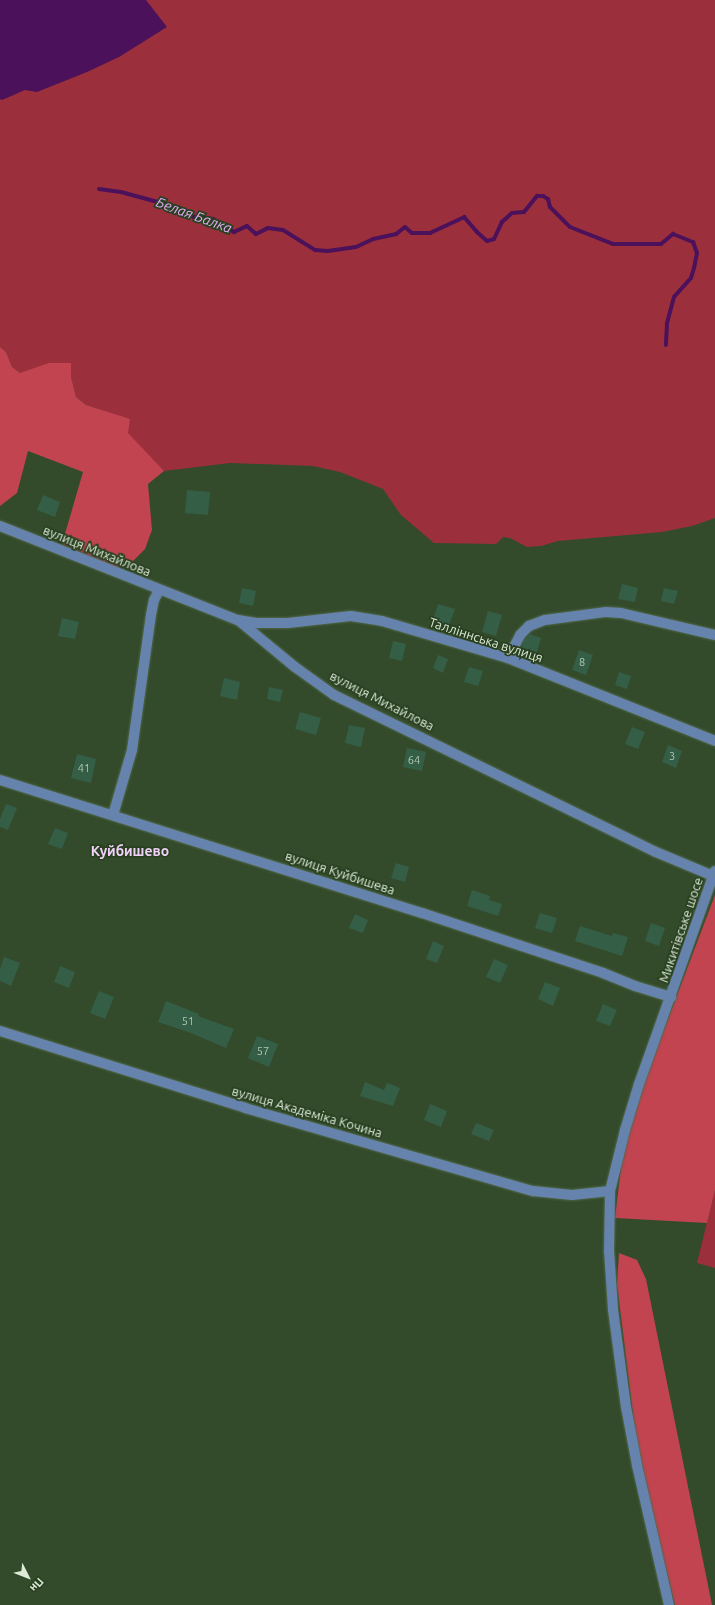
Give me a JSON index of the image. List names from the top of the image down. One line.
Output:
{"streets":{"street":["вулиця Михайлова","Талліннська вулиця","вулиця Куйбишева","Микитівське шосе","вулиця Академіка Кочина"]},"crossings":[["вулиця Михайлова","Талліннська вулиця"],["вулиця Михайлова","Микитівське шосе"],["вулиця Куйбишева","Микитівське шосе"],["Микитівське шосе","вулиця Академіка Кочина"]],"districts":["Куйбишево"],"water":["Белая Балка"],"house_numbers":["8","3","64","41","51","57"],"north":"bottom right"}
